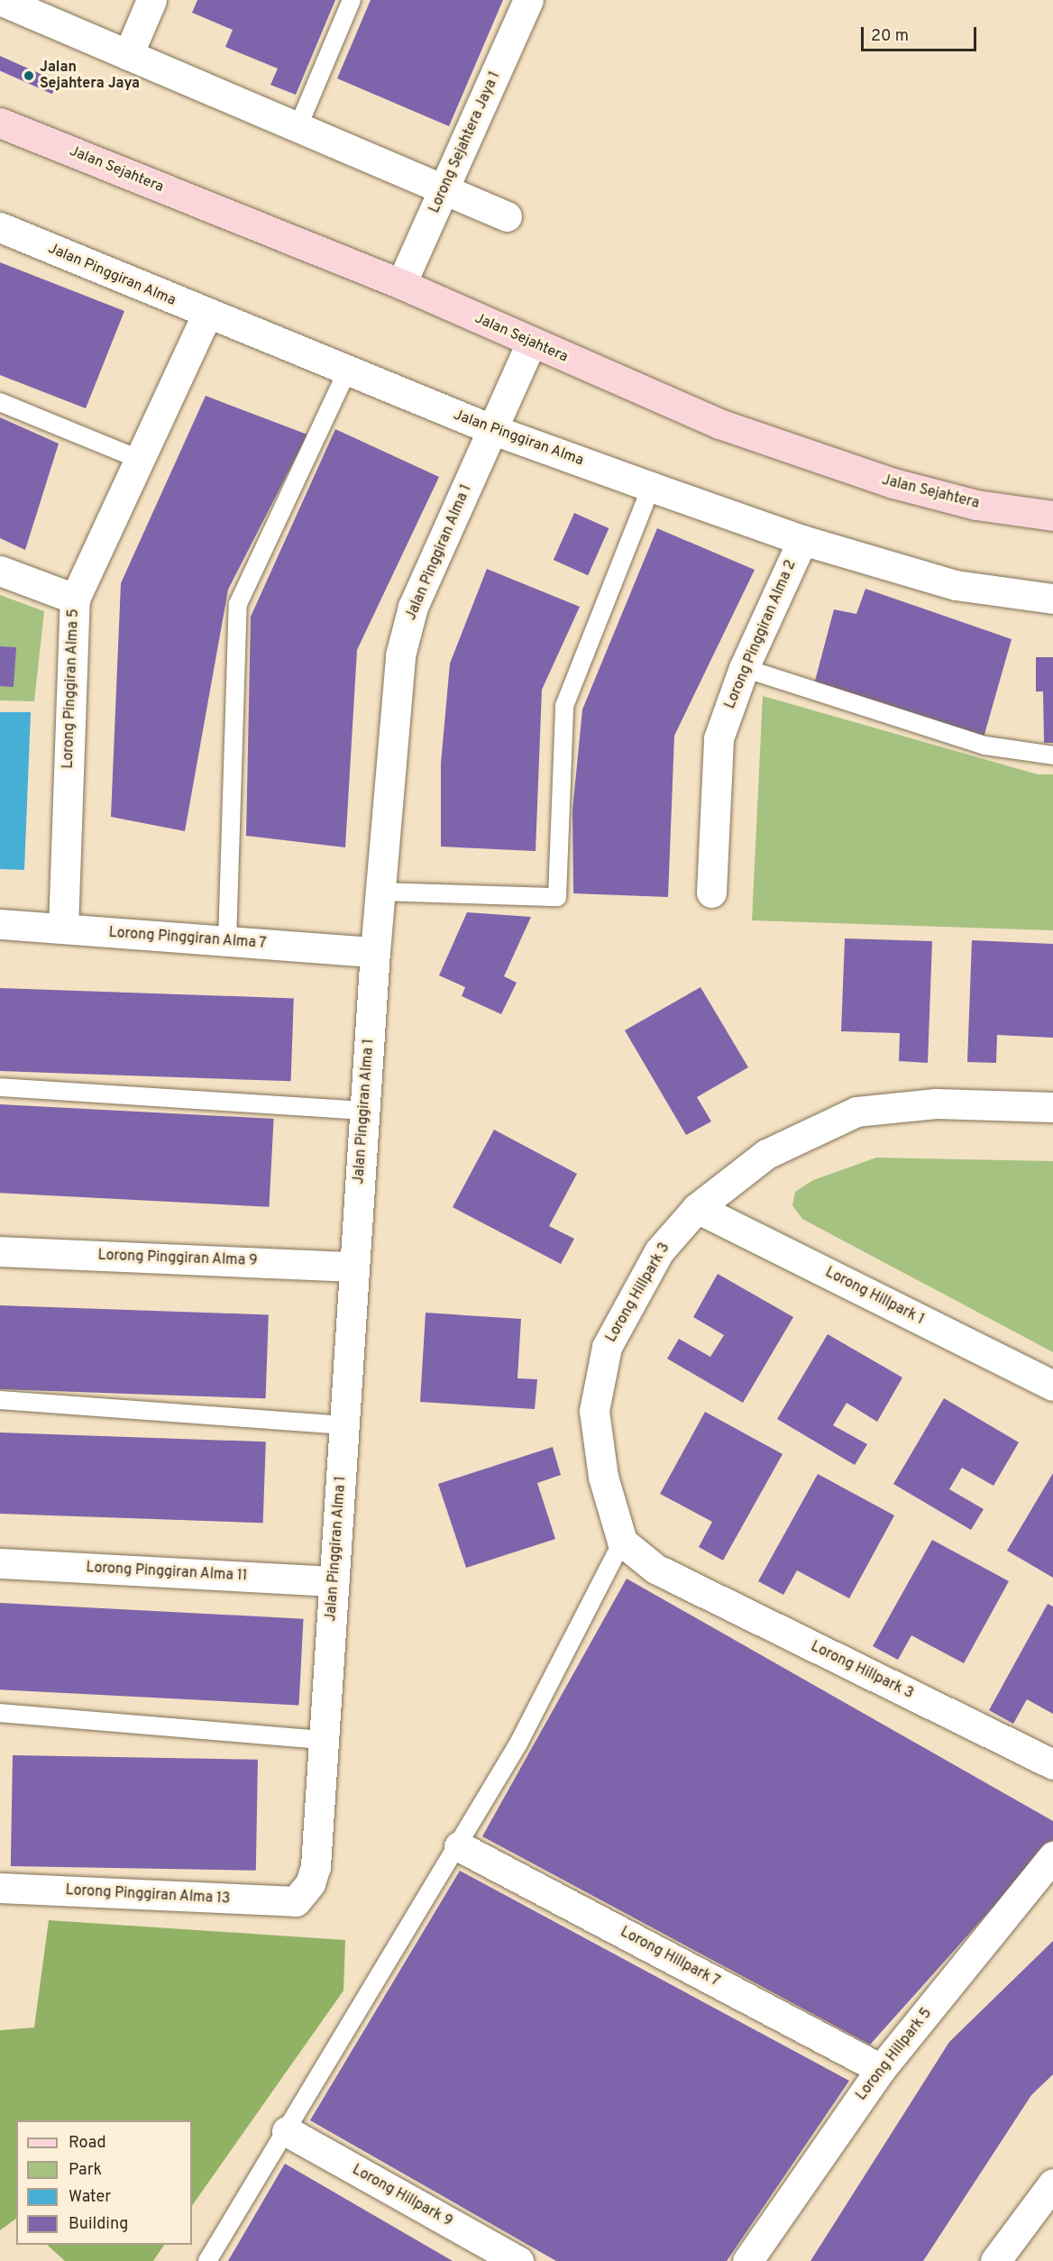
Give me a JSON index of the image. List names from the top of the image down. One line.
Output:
{"streets":{"main road":["Jalan Sejahtera"],"street":["Lorong Sejahtera Jaya 1","Jalan Pinggiran Alma","Jalan Pinggiran Alma 1","Lorong Pinggiran Alma 2","Lorong Pinggiran Alma 5","Lorong Pinggiran Alma 7","Lorong Pinggiran Alma 9","Lorong Hillpark 3","Lorong Hillpark 1","Lorong Pinggiran Alma 11","Lorong Pinggiran Alma 13","Lorong Hillpark 7","Lorong Hillpark 5","Lorong Hillpark 9"]},"crossings":[["Lorong Sejahtera Jaya 1","Jalan Sejahtera"],["Jalan Sejahtera","Jalan Pinggiran Alma 1"],["Jalan Pinggiran Alma","Jalan Pinggiran Alma 1"],["Jalan Pinggiran Alma","Lorong Pinggiran Alma 2"],["Jalan Pinggiran Alma","Lorong Pinggiran Alma 5"],["Jalan Pinggiran Alma 1","Lorong Pinggiran Alma 7"],["Jalan Pinggiran Alma 1","Lorong Pinggiran Alma 9"],["Jalan Pinggiran Alma 1","Lorong Pinggiran Alma 11"],["Jalan Pinggiran Alma 1","Lorong Pinggiran Alma 13"],["Lorong Pinggiran Alma 5","Lorong Pinggiran Alma 7"],["Lorong Hillpark 3","Lorong Hillpark 1"],["Lorong Hillpark 7","Lorong Hillpark 5"]],"places":["Jalan Sejahtera Jaya"],"legend":["Road","Park","Water","Building"],"scale_bar":"20 m"}
